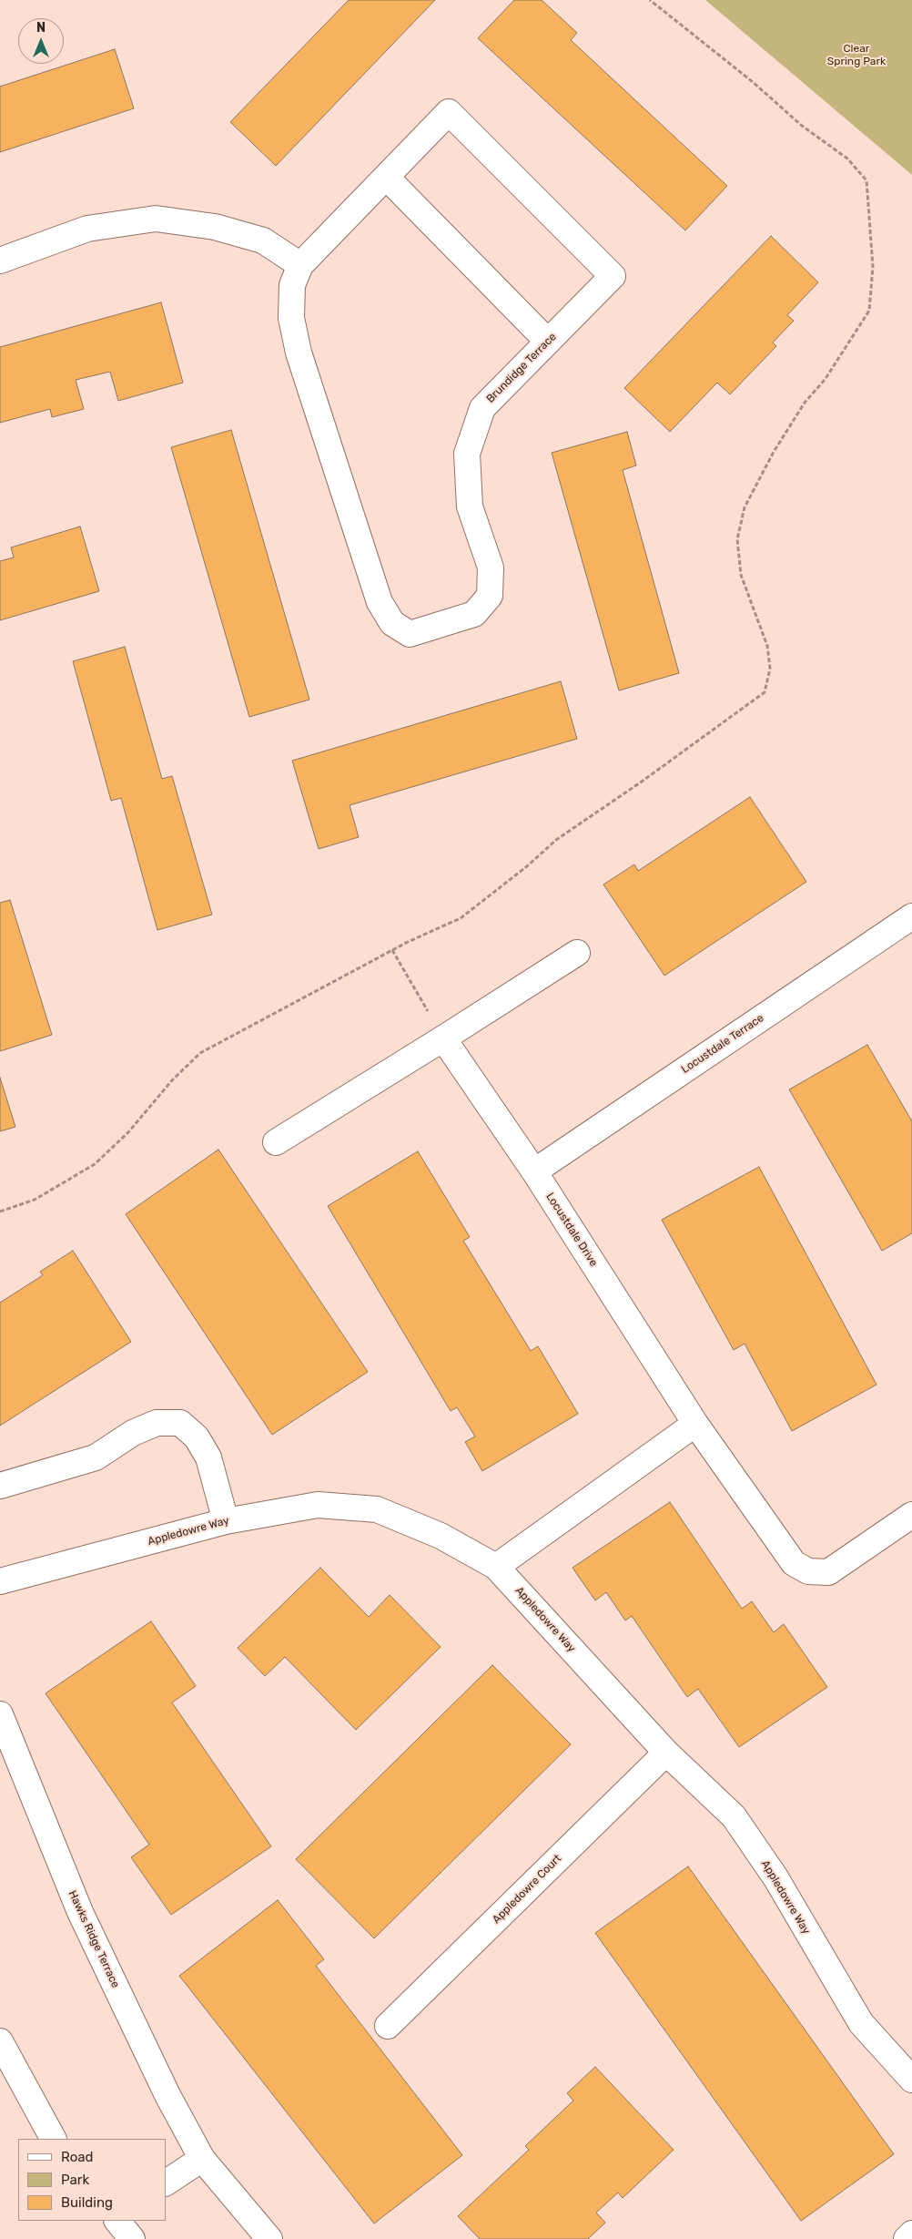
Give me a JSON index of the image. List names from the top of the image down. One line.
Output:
{"streets":{"street":["Brundidge Terrace","Locustdale Terrace","Locustdale Drive","Appledowre Way","Appledowre Court","Hawks Ridge Terrace"]},"crossings":[["Locustdale Terrace","Locustdale Drive"],["Appledowre Way","Appledowre Court"]],"parks":["Clear Spring Park"],"legend":["Road","Park","Building"],"north":"top"}
